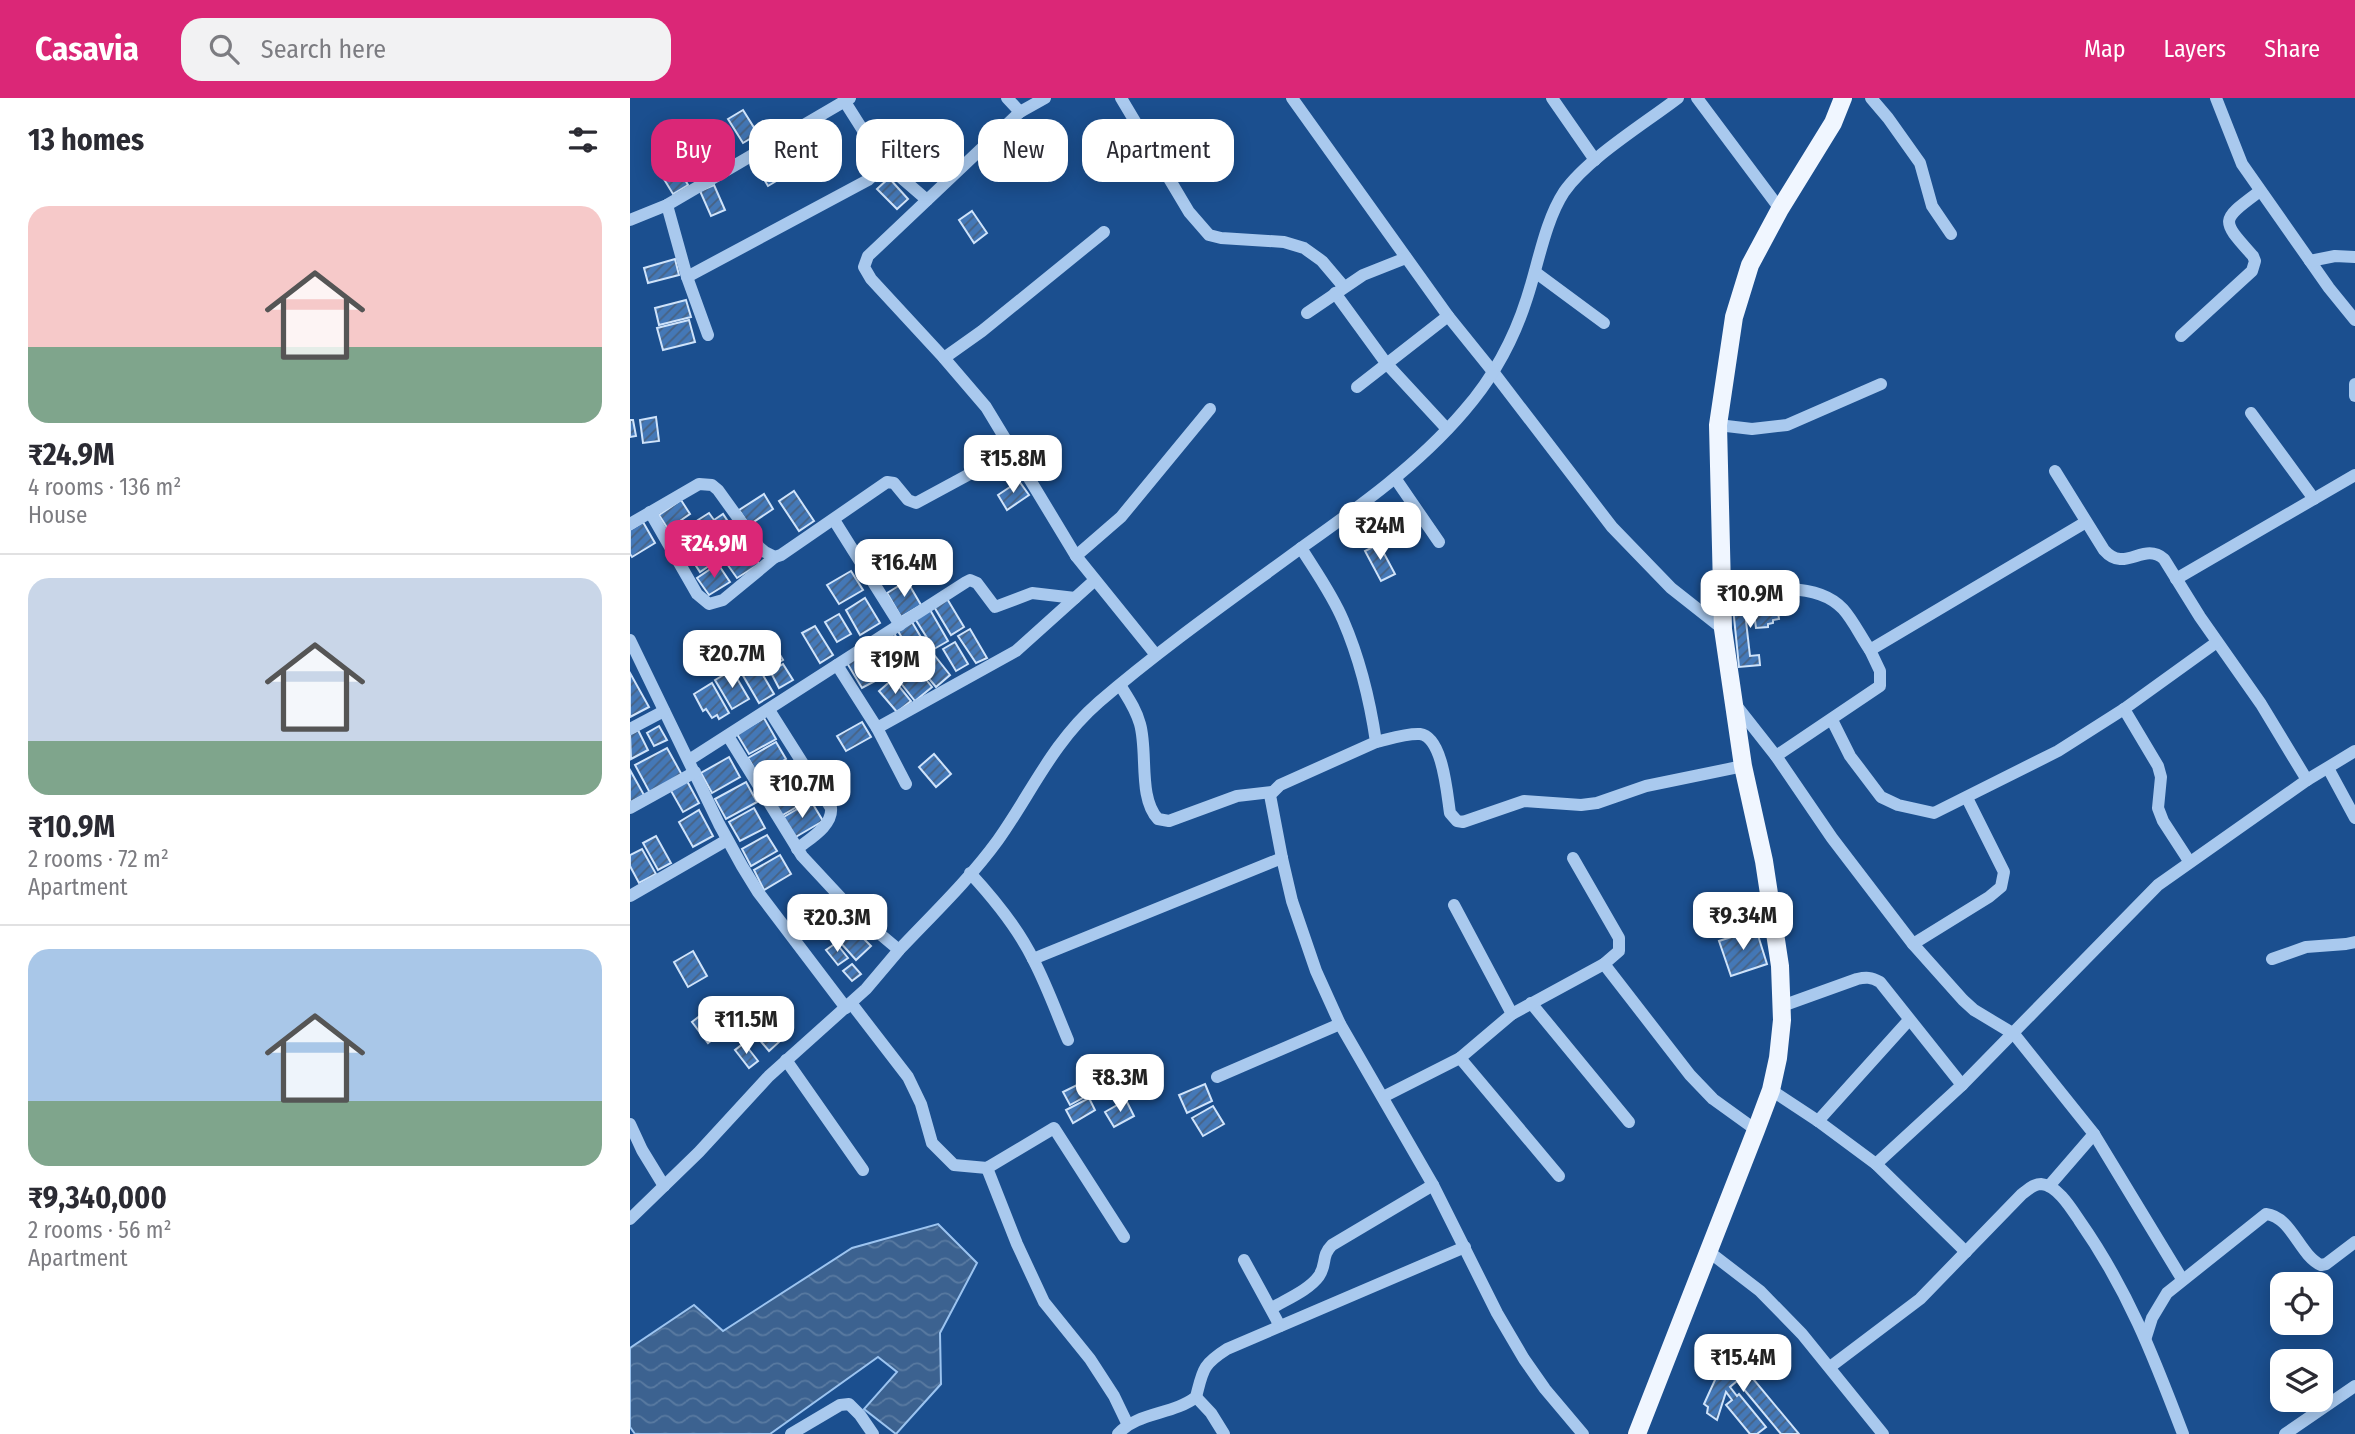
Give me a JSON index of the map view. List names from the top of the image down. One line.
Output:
{"page":{"header":"Casavia","search":"Search here","nav":["Map","Layers","Share"],"heading":"13 homes","chip":["Buy","Rent","Filters","New","Apartment"],"list":[{"name":"₹24.9M","note":"4 rooms · 136 m² · House"},{"name":"₹10.9M","note":"2 rooms · 72 m² · Apartment"},{"name":"₹9,340,000","note":"2 rooms · 56 m² · Apartment"}],"price":["₹15.8M","₹24M","₹24.9M","₹16.4M","₹10.9M","₹20.7M","₹19M","₹10.7M","₹9.34M","₹20.3M","₹11.5M","₹8.3M","₹15.4M"]}}
